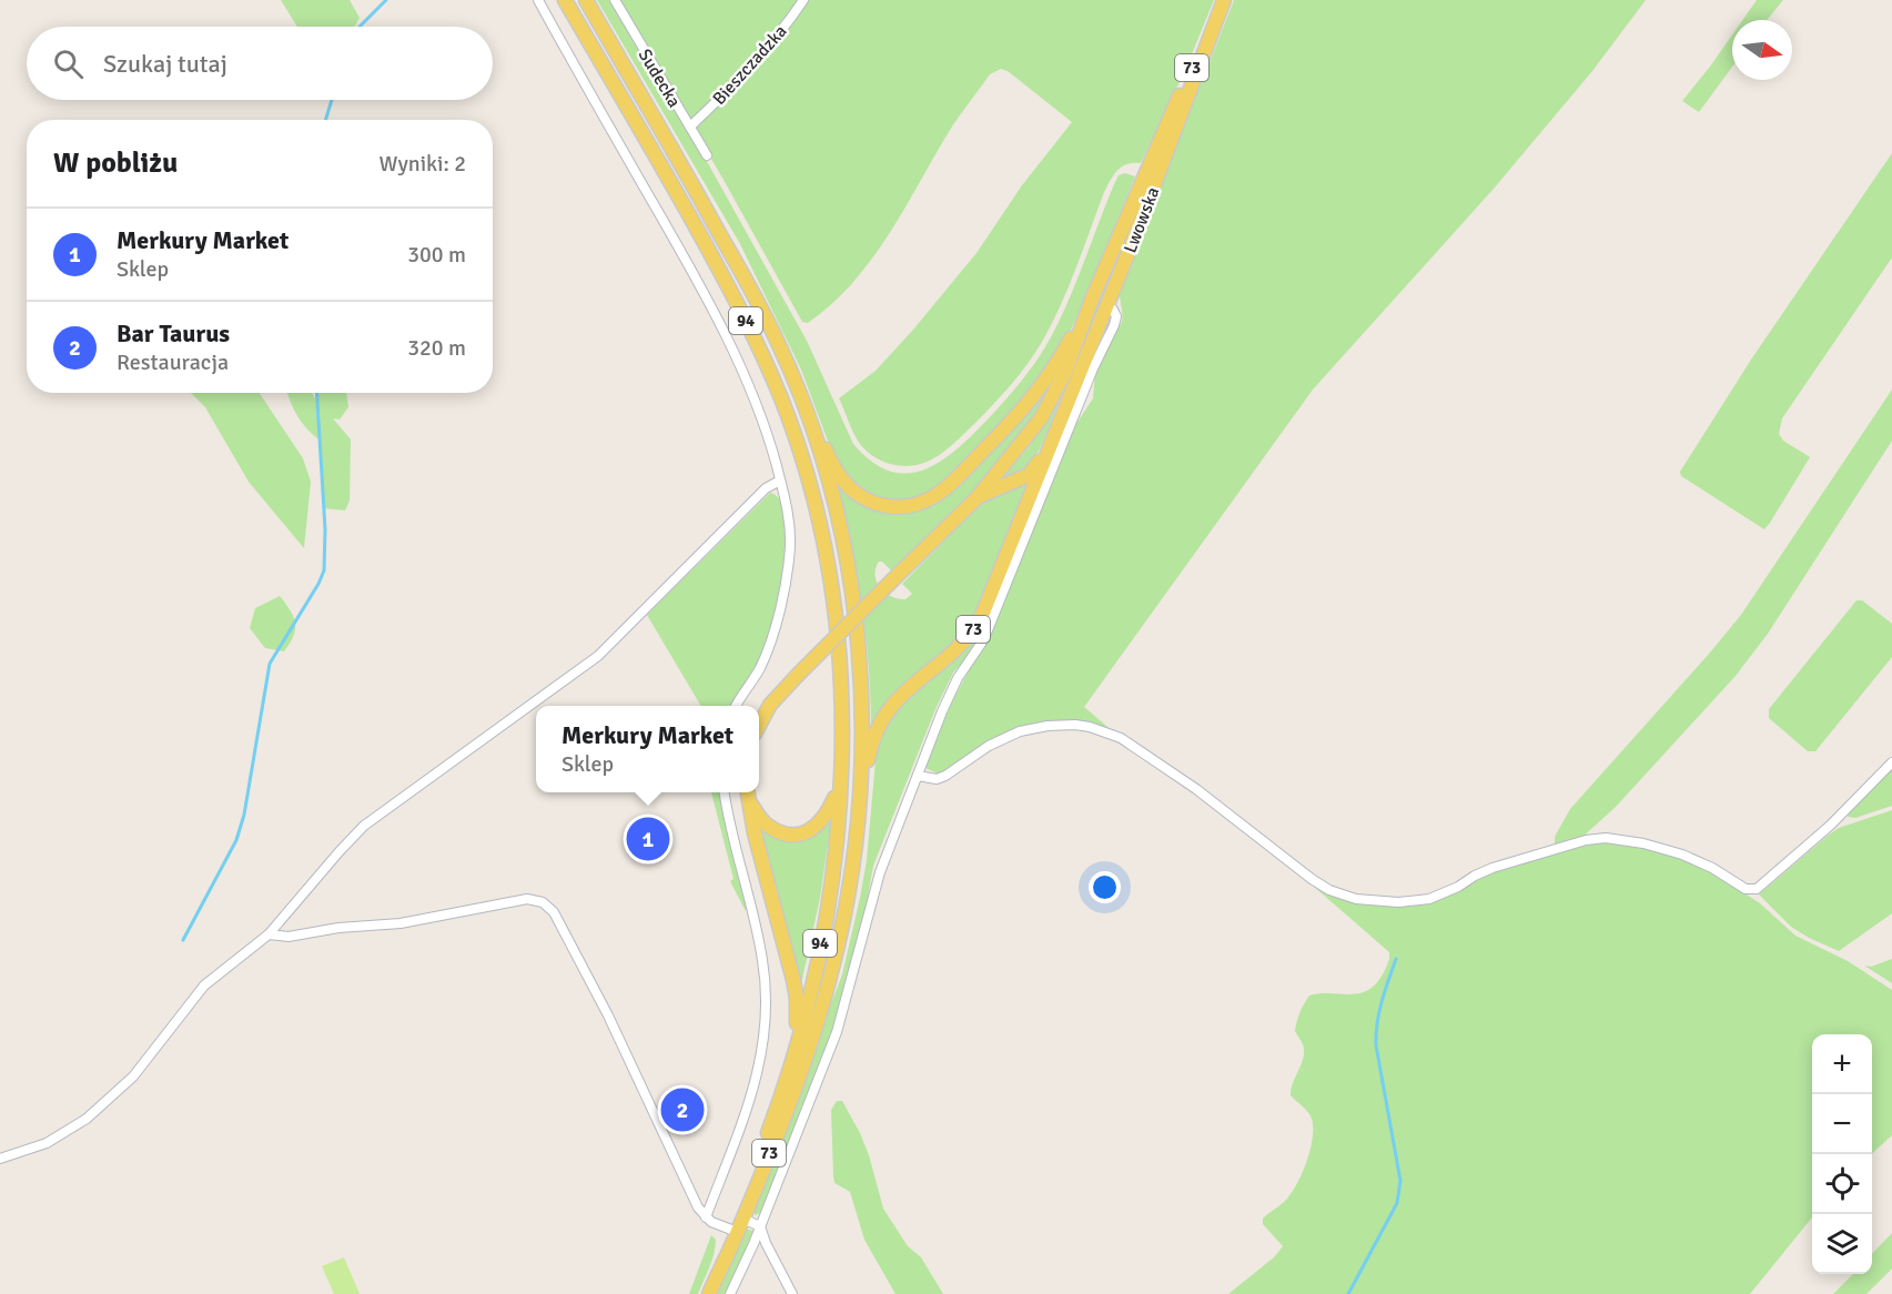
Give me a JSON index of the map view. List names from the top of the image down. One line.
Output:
{"streets":{"main road":["73","Lwowska","94"],"street":["Bieszczadzka","Sudecka"]},"crossings":[["Bieszczadzka","Sudecka"],["73","Lwowska"],["73","94"]],"north":"right","page":{"search":"Szukaj tutaj","heading":["W pobliżu","Wyniki: 2"],"list":[{"mark":"1","name":"Merkury Market","note":"Sklep","value":"300 m"},{"mark":"2","name":"Bar Taurus","note":"Restauracja","value":"320 m"}],"popup":["Merkury Market","Sklep"],"pins":["1","2"],"map_buttons":["+","−"]}}
